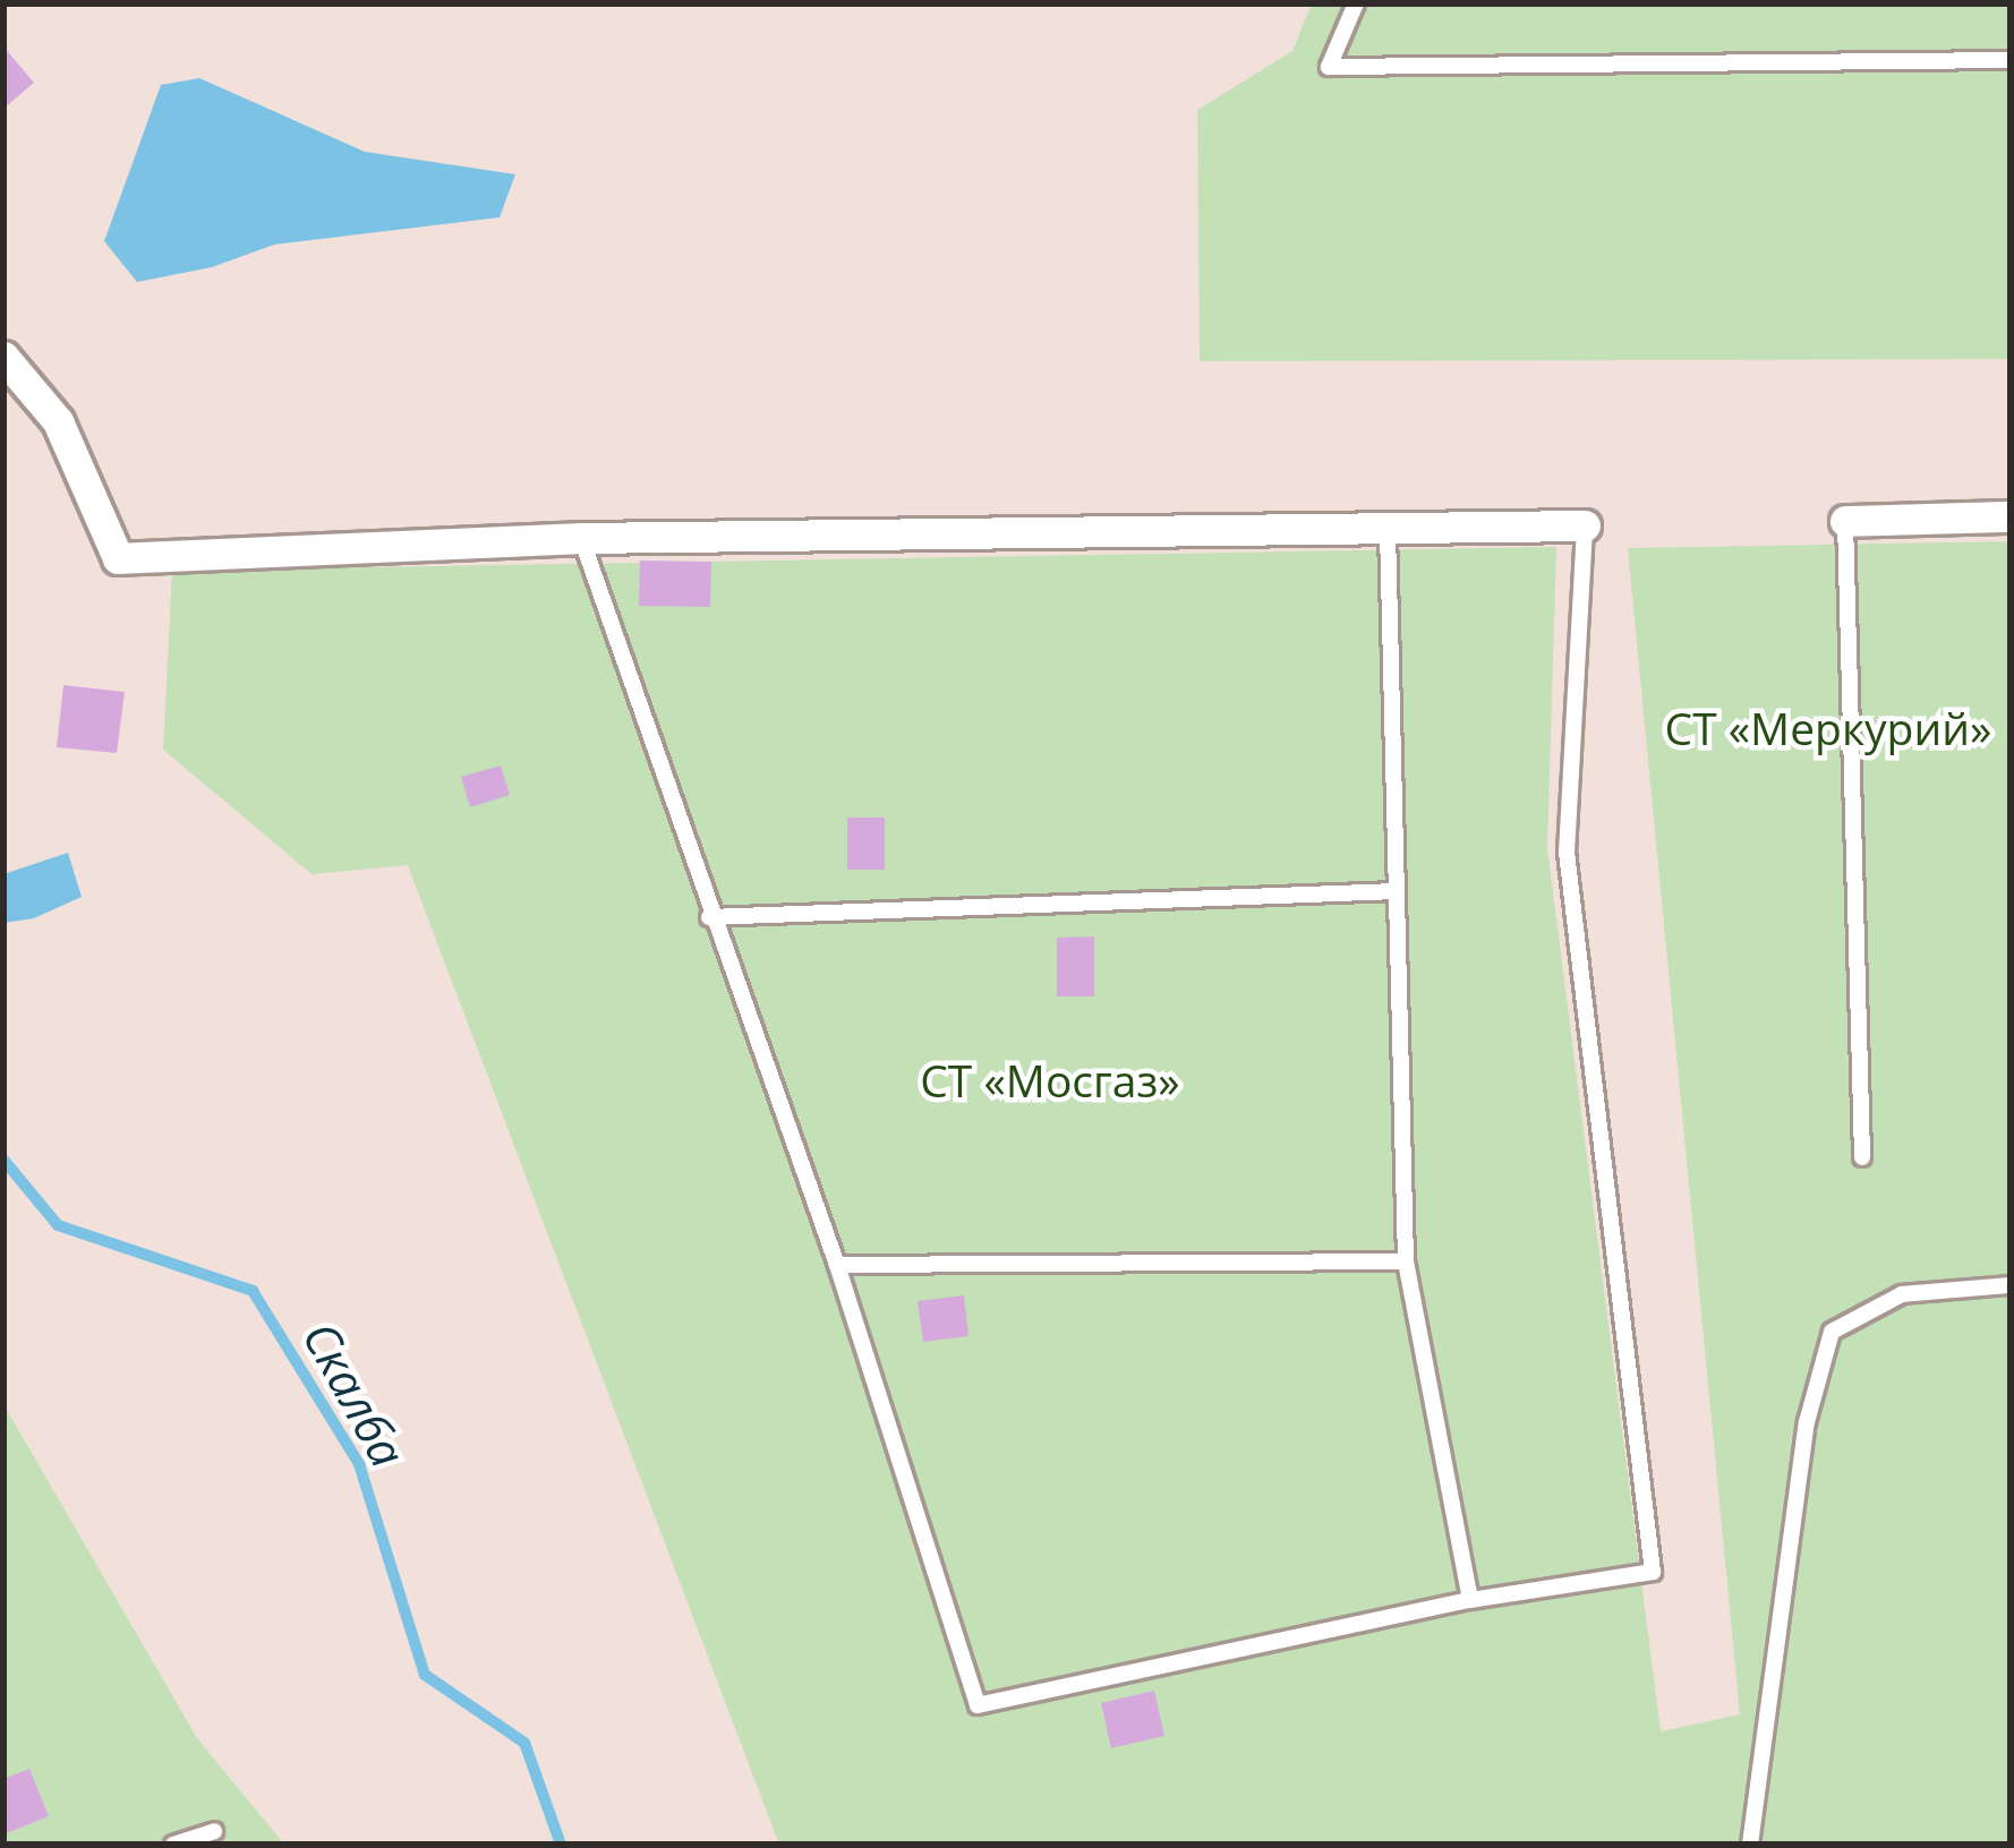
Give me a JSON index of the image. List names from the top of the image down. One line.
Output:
{"water":["Скалба"],"parks":["СТ «Меркурий»","СТ «Мосгаз»"]}
